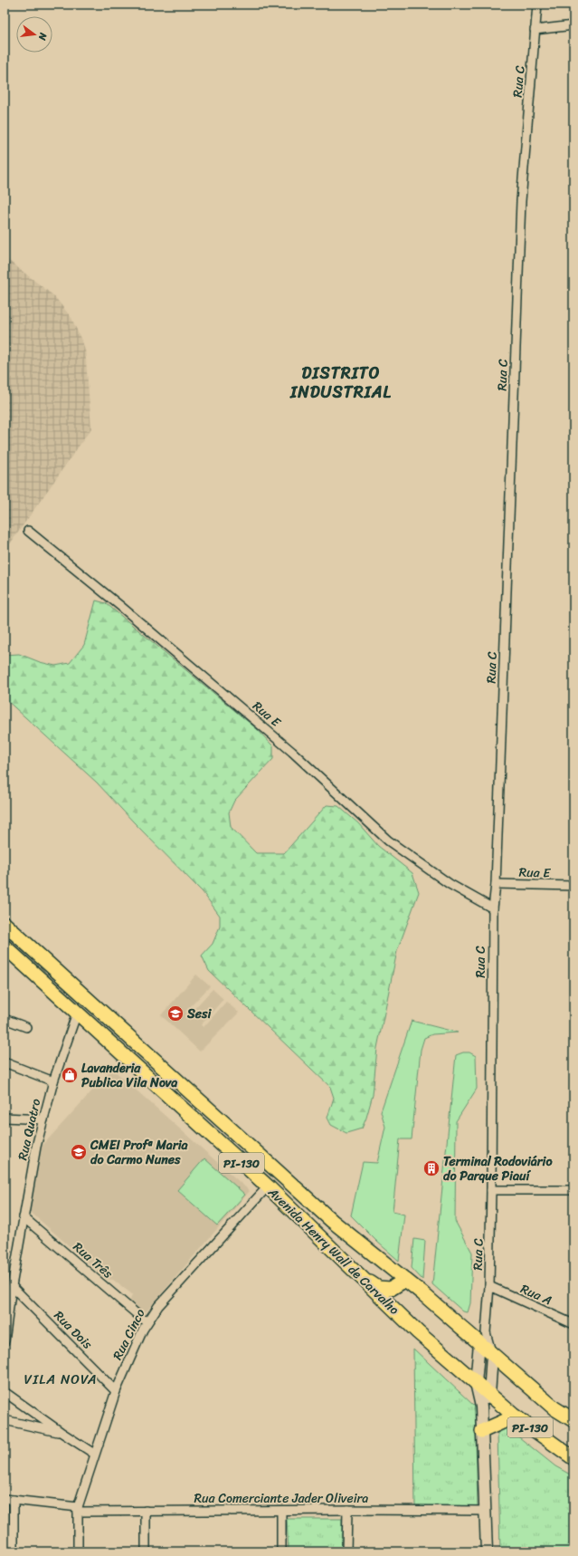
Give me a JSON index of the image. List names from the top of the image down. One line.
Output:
{"streets":{"main road":["PI-130","Avenida Henry Wall de Carvalho"],"street":["Rua C","Rua E","Rua Quatro","Rua Três","Rua A","Rua Dois","Rua Cinco","Rua Comerciante Jader Oliveira"]},"crossings":[["Rua C","Rua E"],["Rua C","Avenida Henry Wall de Carvalho"],["Rua C","Rua A"],["Rua Quatro","Avenida Henry Wall de Carvalho"],["Rua Quatro","Rua Três"],["Rua Quatro","Rua Dois"],["Avenida Henry Wall de Carvalho","Rua Cinco"],["Rua Três","Rua Cinco"],["Rua Dois","Rua Cinco"],["Rua Cinco","Rua Comerciante Jader Oliveira"]],"districts":["DISTRITO INDUSTRIAL","VILA NOVA"],"places":{"school or university":["Sesi","CMEI Profª Maria do Carmo Nunes"],"shop":["Lavanderia Publica Vila Nova"],"building":["Terminal Rodoviário do Parque Piauí"]},"north":"right"}
